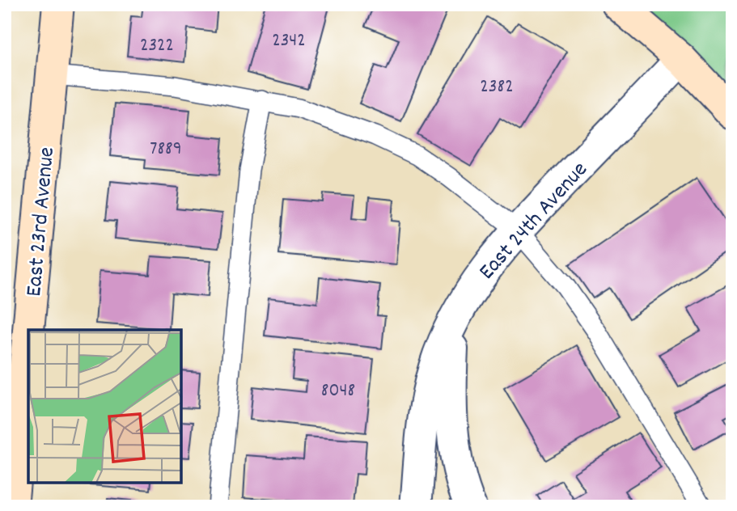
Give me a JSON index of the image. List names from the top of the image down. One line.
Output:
{"streets":{"street":["East 24th Avenue","East 23rd Avenue"]},"house_numbers":["2342","2322","2382","7889","8048"]}
